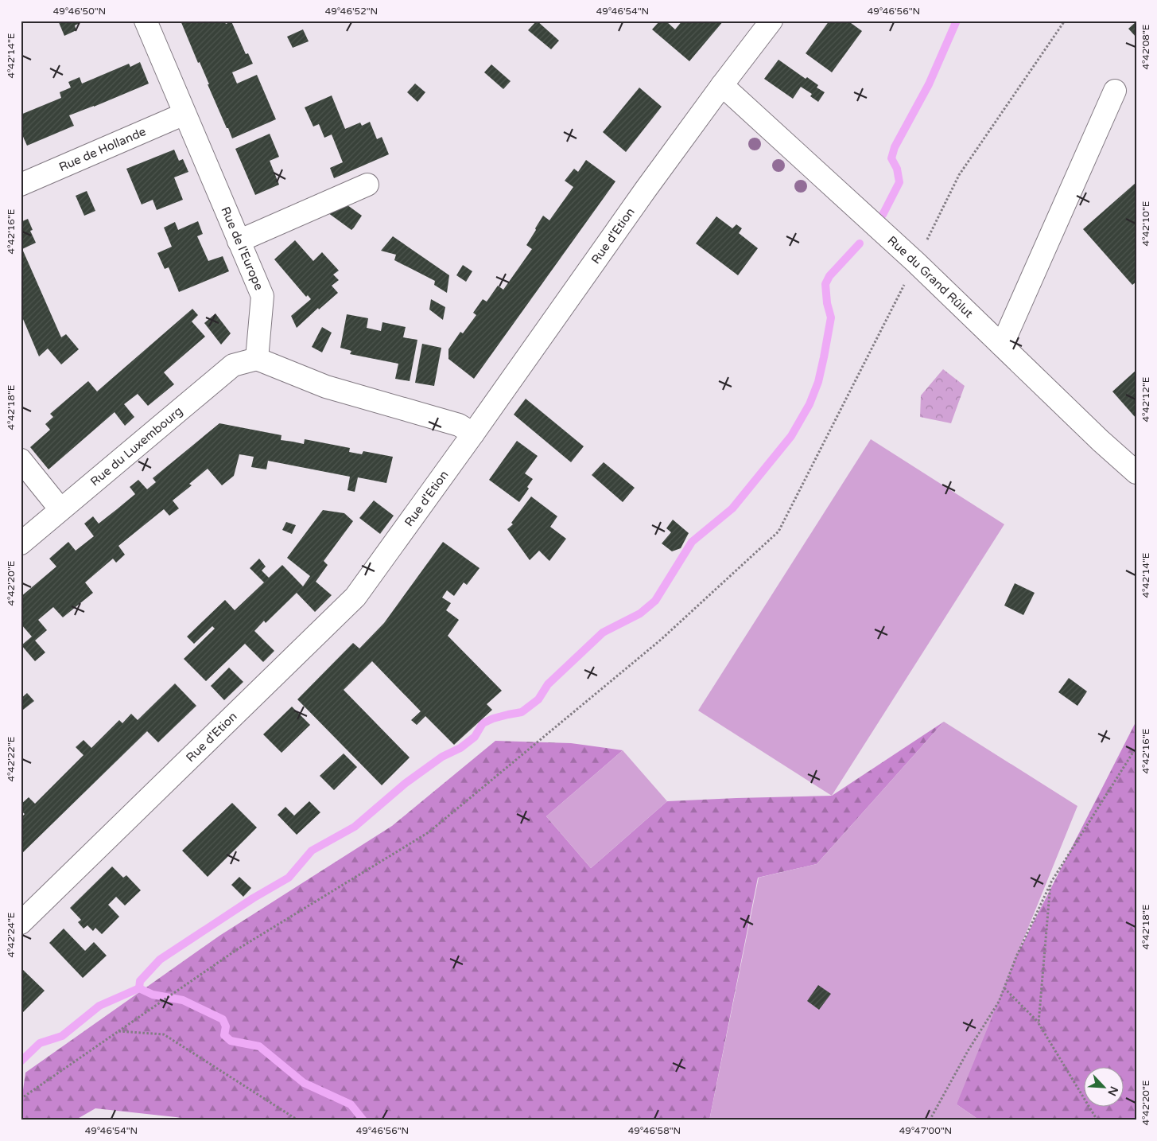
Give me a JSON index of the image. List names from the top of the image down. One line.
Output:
{"streets":{"street":["Rue de Hollande","Rue d'Etion","Rue de l'Europe","Rue du Grand Rûlut","Rue du Luxembourg"]},"crossings":[["Rue de Hollande","Rue de l'Europe"],["Rue d'Etion","Rue du Grand Rûlut"],["Rue de l'Europe","Rue du Luxembourg"]],"north":"bottom right","coordinates":["49°46'50\"N","49°46'52\"N","49°46'54\"N","49°46'56\"N","4°42'08\"E","4°42'14\"E","4°42'10\"E","4°42'16\"E","4°42'12\"E","4°42'18\"E","4°42'20\"E","4°42'22\"E","4°42'24\"E","49°46'58\"N","49°47'00\"N"]}
